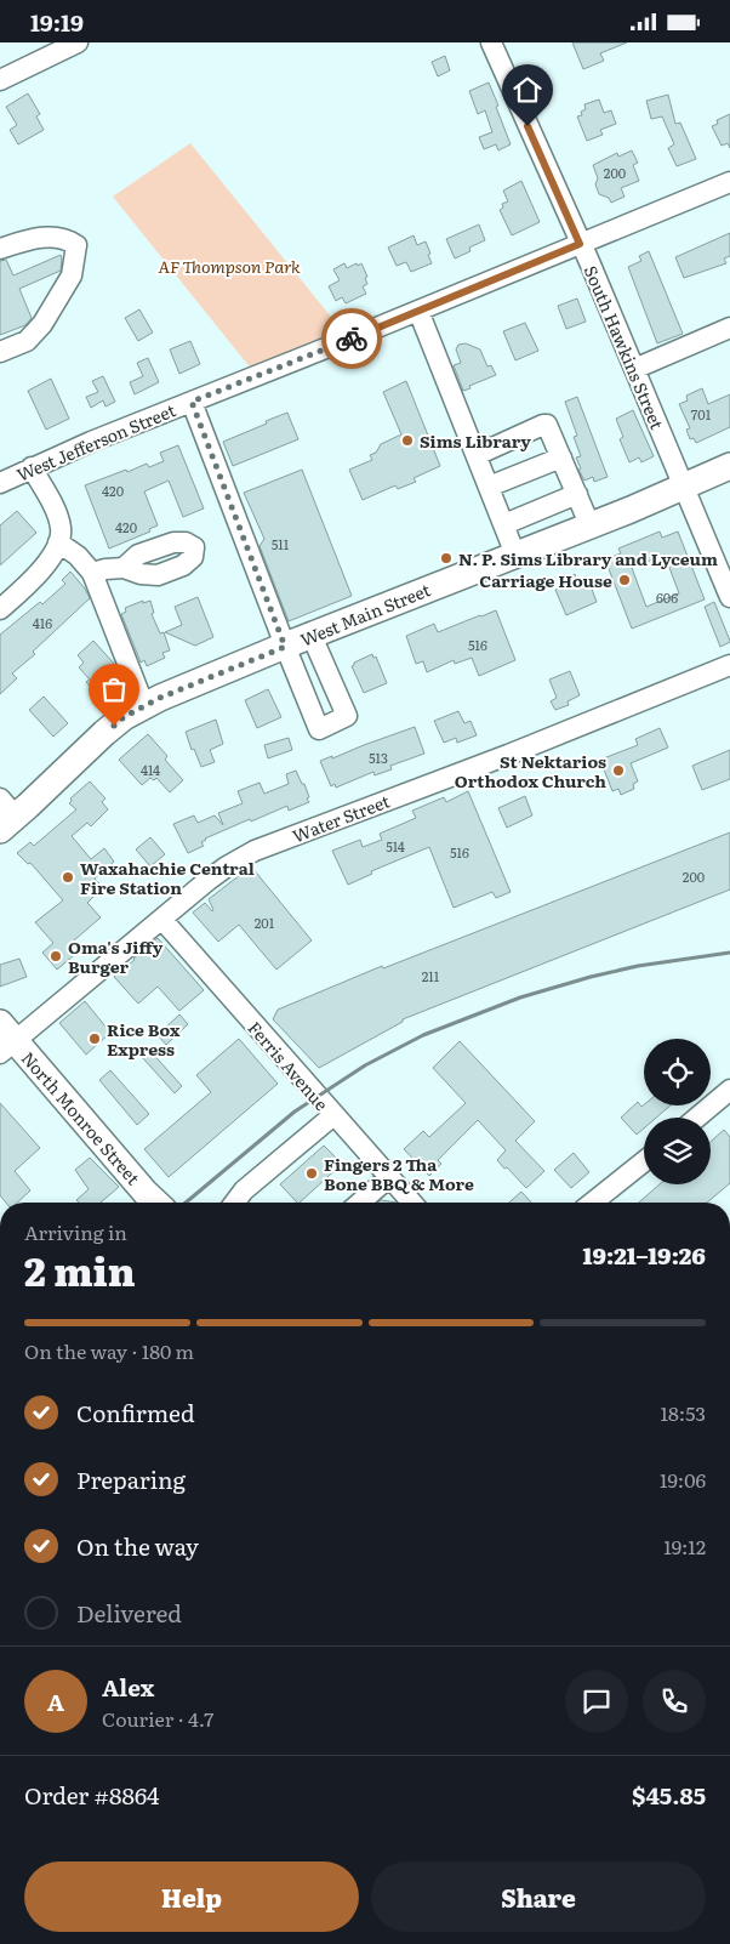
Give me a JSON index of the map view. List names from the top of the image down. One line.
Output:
{"streets":{"main road":["West Main Street","North Monroe Street"],"street":["South Hawkins Street","West Jefferson Street","Water Street","Ferris Avenue"]},"crossings":[["South Hawkins Street","West Jefferson Street"],["South Hawkins Street","West Main Street"],["Water Street","Ferris Avenue"],["Water Street","North Monroe Street"]],"parks":["AF Thompson Park"],"places":["Sims Library","N. P. Sims Library and Lyceum","Carriage House","St Nektarios Orthodox Church","Waxahachie Central Fire Station","Oma's Jiffy Burger","Rice Box Express","Fingers 2 Tha Bone BBQ & More"],"house_numbers":["200","701","420","420","511","606","416","516","513","414","514","516","200","201","211"],"page":{"status":"19:19","heading":["2 min","Arriving in","19:21–19:26"],"panel":["Alex","Courier · 4.7","Order #8864","$45.85"],"bar":"On the way · 180 m","list":[["Confirmed","18:53"],["Preparing","19:06"],["On the way","19:12"],"Delivered"],"round":"A","buttons":["Help","Share"]}}
